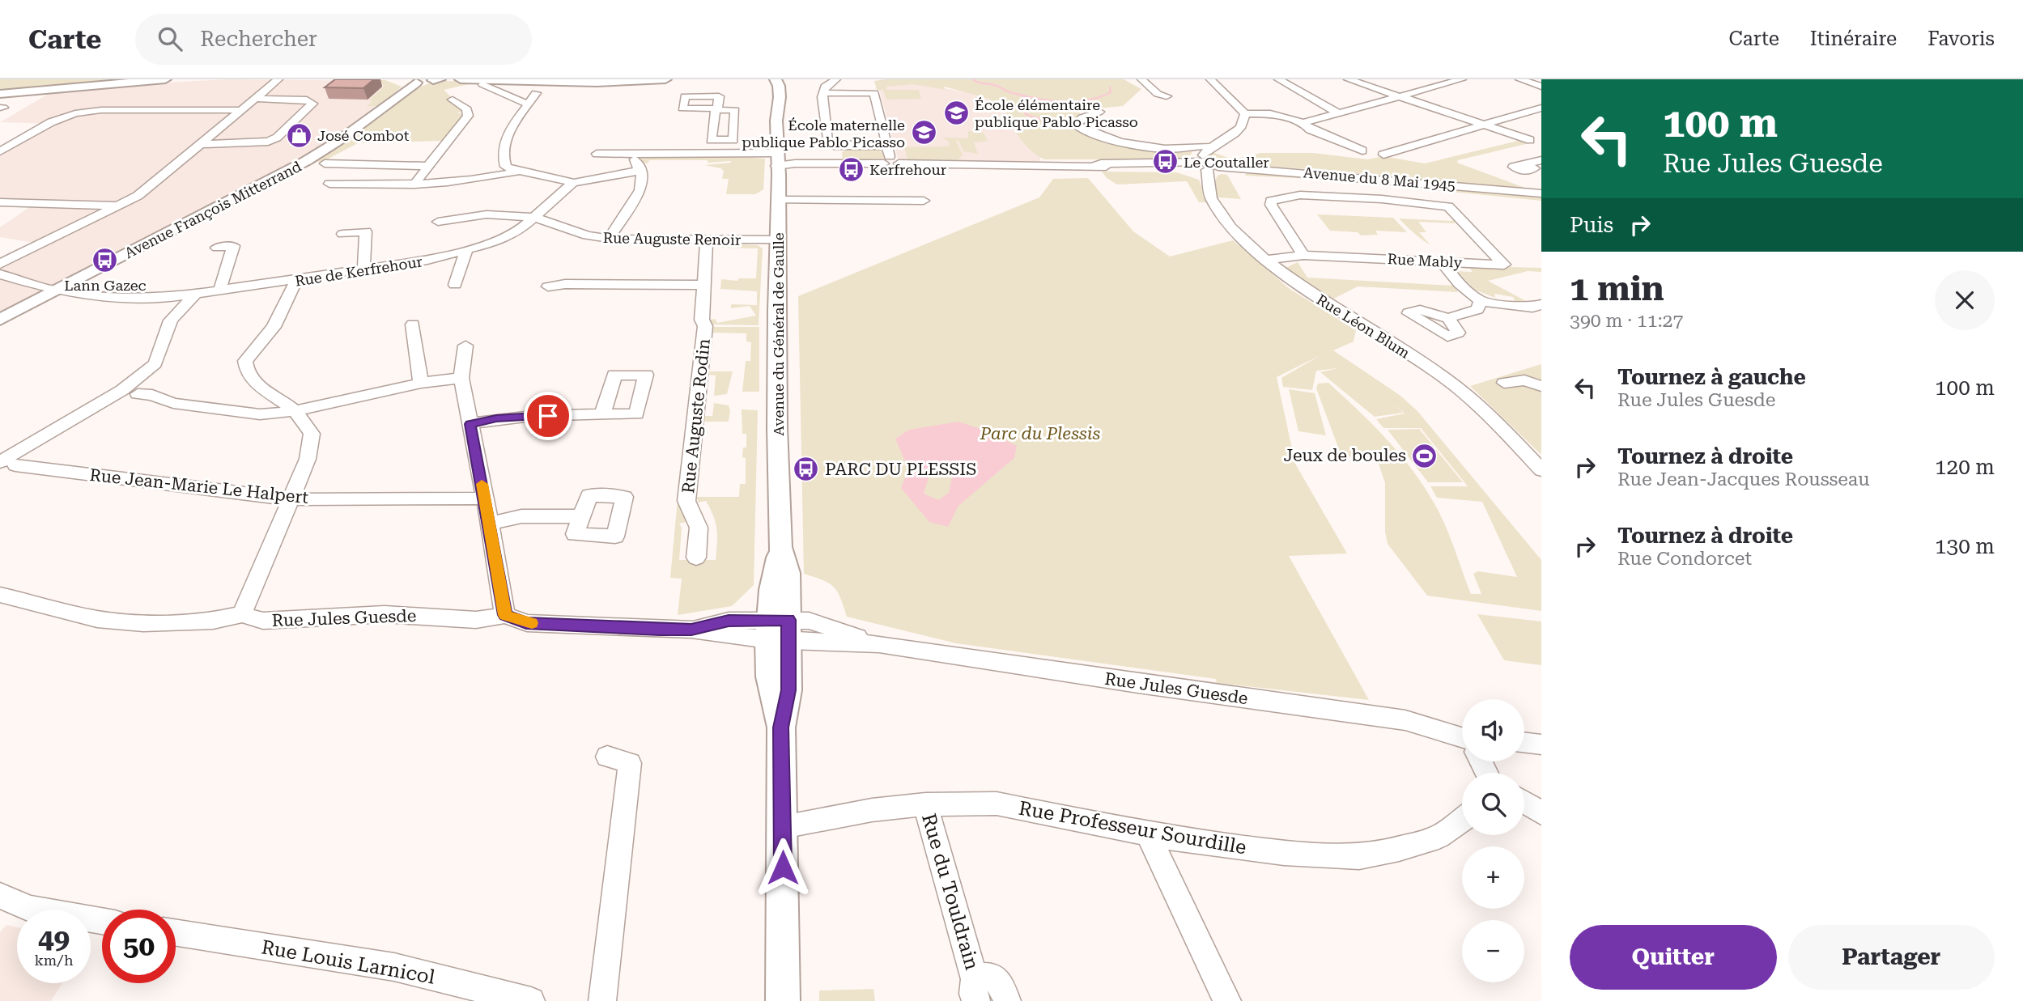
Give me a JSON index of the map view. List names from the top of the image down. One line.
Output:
{"streets":{"main road":["Avenue François Mitterrand","Avenue du Général de Gaulle"],"street":["Avenue du 8 Mai 1945","Rue Auguste Renoir","Rue Mably","Rue de Kerfrehour","Rue Léon Blum","Rue Auguste Rodin","Rue Jean-Marie Le Halpert","Rue Jules Guesde","Rue Professeur Sourdille","Rue du Touldrain","Rue Louis Larnicol"]},"crossings":[["Avenue du 8 Mai 1945","Rue Léon Blum"],["Avenue François Mitterrand","Rue de Kerfrehour"],["Rue Auguste Renoir","Rue de Kerfrehour"],["Rue Auguste Renoir","Avenue du Général de Gaulle"],["Rue Auguste Renoir","Rue Auguste Rodin"],["Rue Mably","Rue Léon Blum"],["Avenue du Général de Gaulle","Rue Jules Guesde"],["Avenue du Général de Gaulle","Rue Professeur Sourdille"],["Rue Professeur Sourdille","Rue du Touldrain"]],"parks":["Parc du Plessis"],"places":{"school or university":["École élémentaire publique Pablo Picasso","École maternelle publique Pablo Picasso"],"shop":["José Combot"],"bus stop":["Le Coutaller","Kerfrehour","Lann Gazec","PARC DU PLESSIS"],"sports":["Jeux de boules"]},"page":{"header":"Carte","search":"Rechercher","nav":["Carte","Itinéraire","Favoris"],"turn":["100 m","Rue Jules Guesde"],"then":"Puis","heading":["1 min","390 m · 11:27"],"list":[{"name":"Tournez à gauche","note":"Rue Jules Guesde","value":"100 m"},{"name":"Tournez à droite","note":"Rue Jean-Jacques Rousseau","value":"120 m"},{"name":"Tournez à droite","note":"Rue Condorcet","value":"130 m"}],"map_buttons":["+","−"],"speed":"49 km/h","limit":"50","buttons":["Quitter","Partager"]}}
